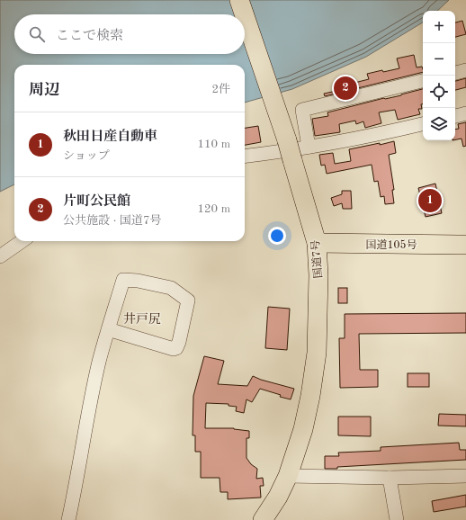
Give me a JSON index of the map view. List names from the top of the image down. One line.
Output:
{"streets":{"highway":["国道105号","国道7号"]},"crossings":[["国道105号","国道7号"]],"districts":["井戸尻"],"page":{"map_buttons":["+","−"],"search":"ここで検索","heading":["周辺","2件"],"pins":["2","1"],"list":[{"mark":"1","name":"秋田日産自動車","note":"ショップ","value":"110 m"},{"mark":"2","name":"片町公民館","note":"公共施設 · 国道7号","value":"120 m"}]}}
